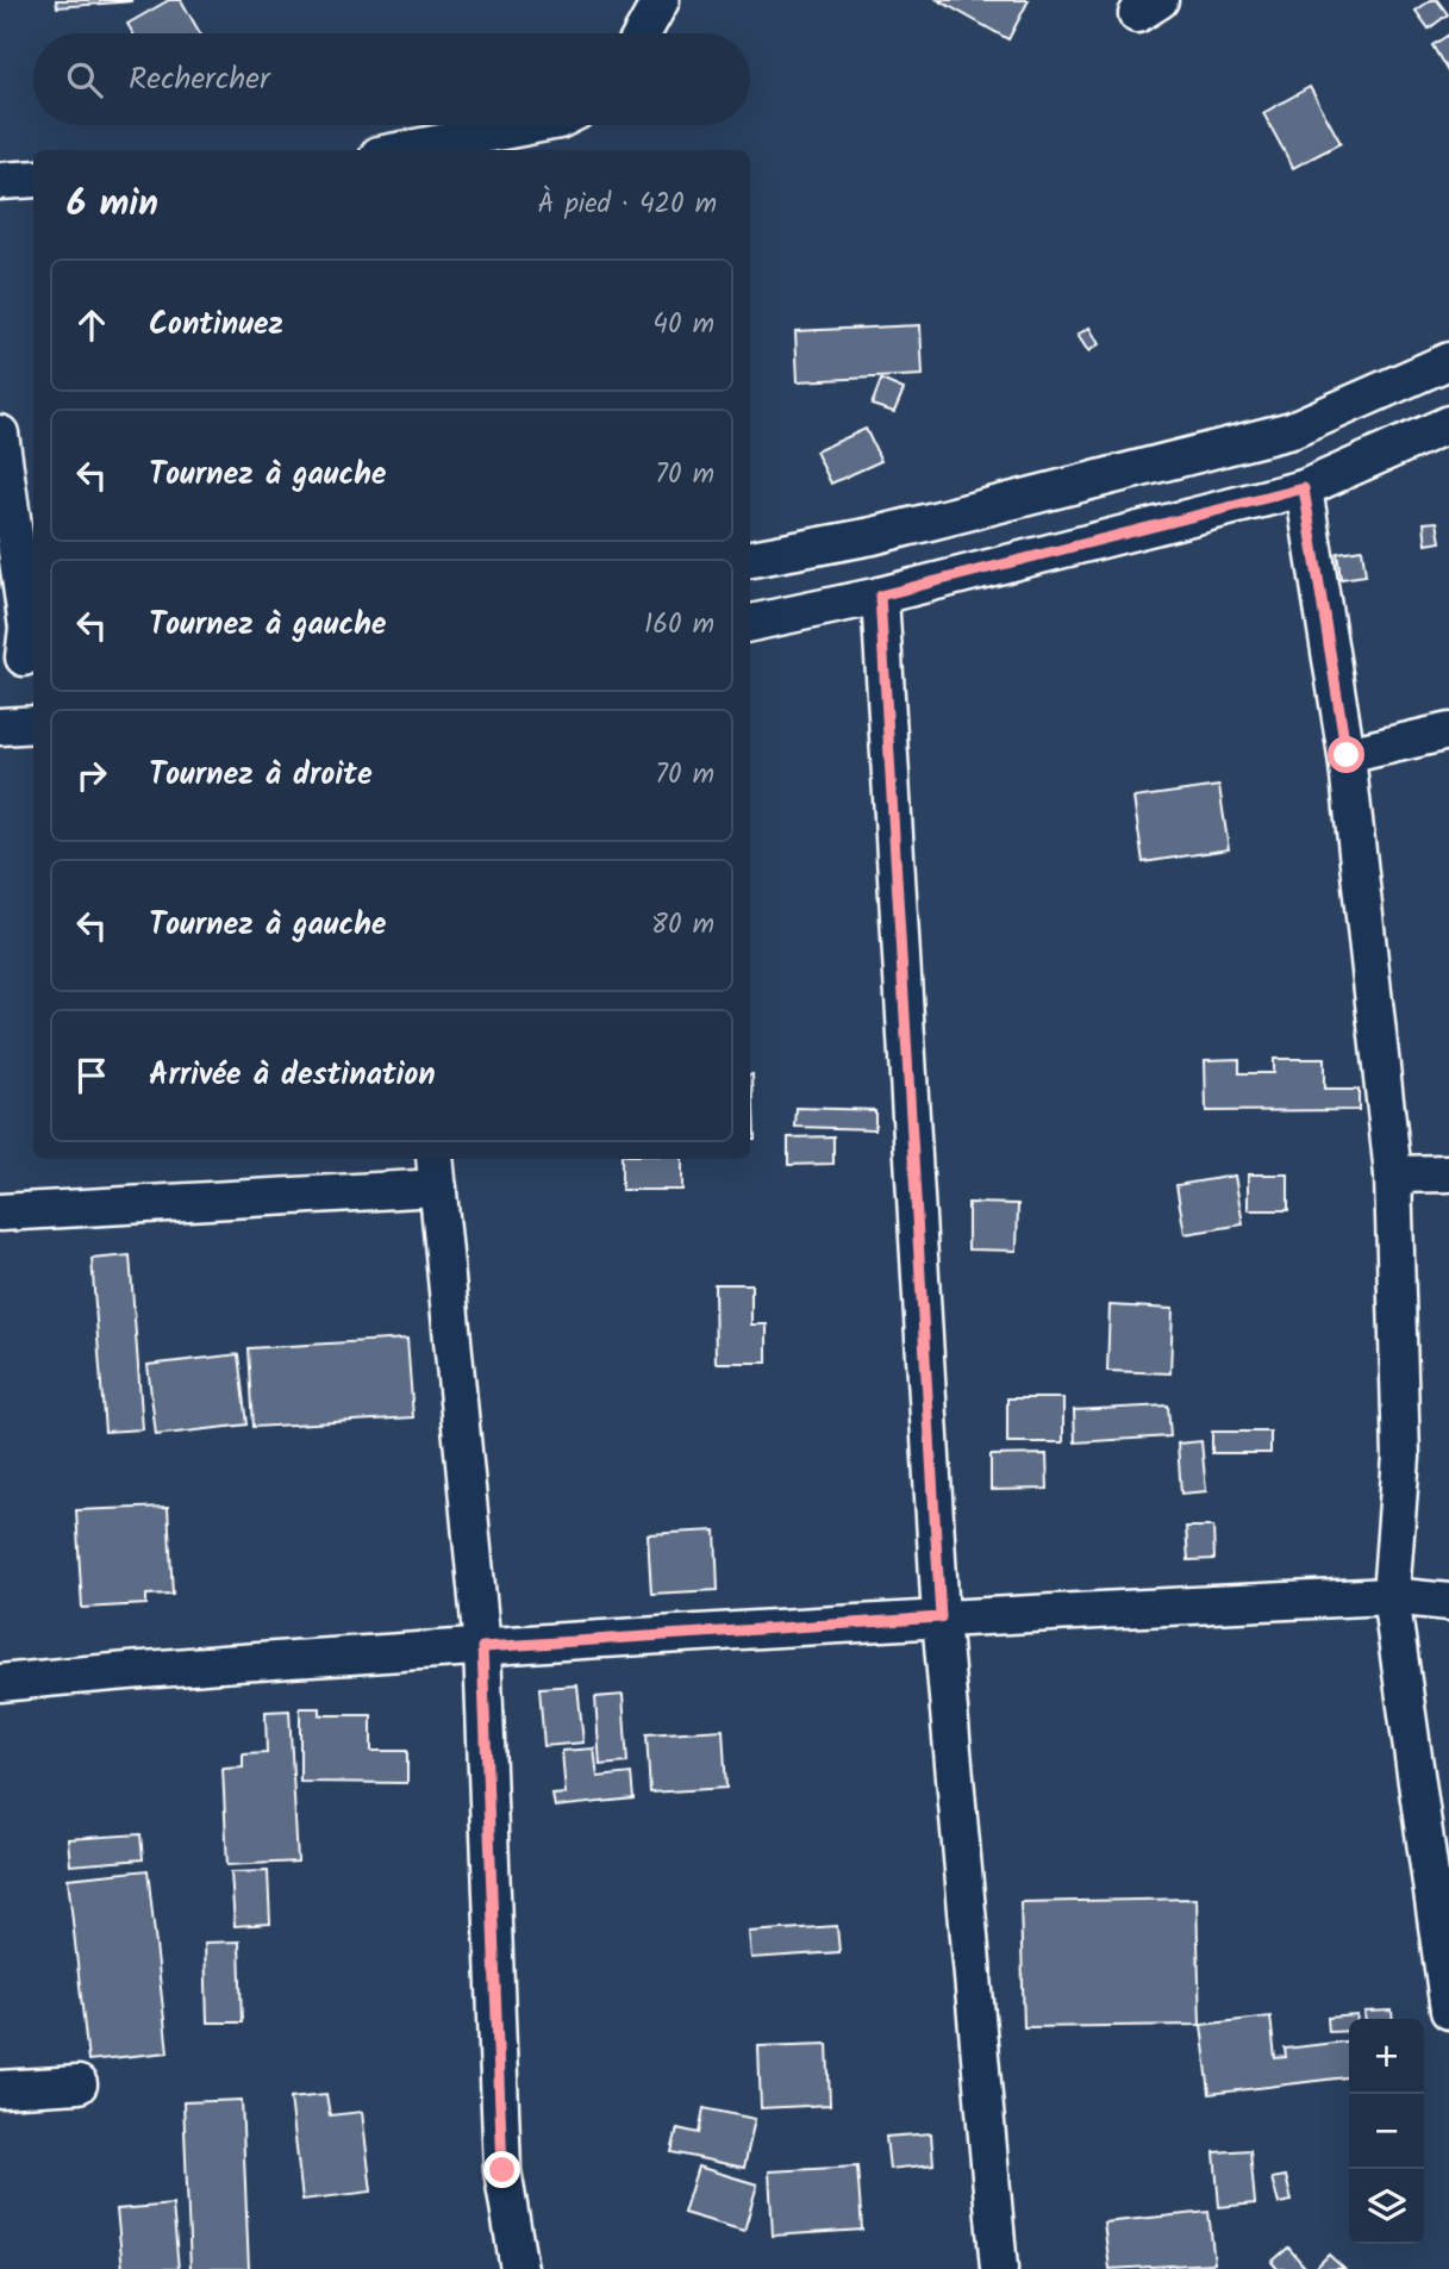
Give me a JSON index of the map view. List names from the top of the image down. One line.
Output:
{"page":{"search":"Rechercher","heading":["6 min","À pied · 420 m"],"list":[["Continuez","40 m"],["Tournez à gauche","70 m"],["Tournez à gauche","160 m"],["Tournez à droite","70 m"],["Tournez à gauche","80 m"],"Arrivée à destination"],"map_buttons":["+","−"]}}
